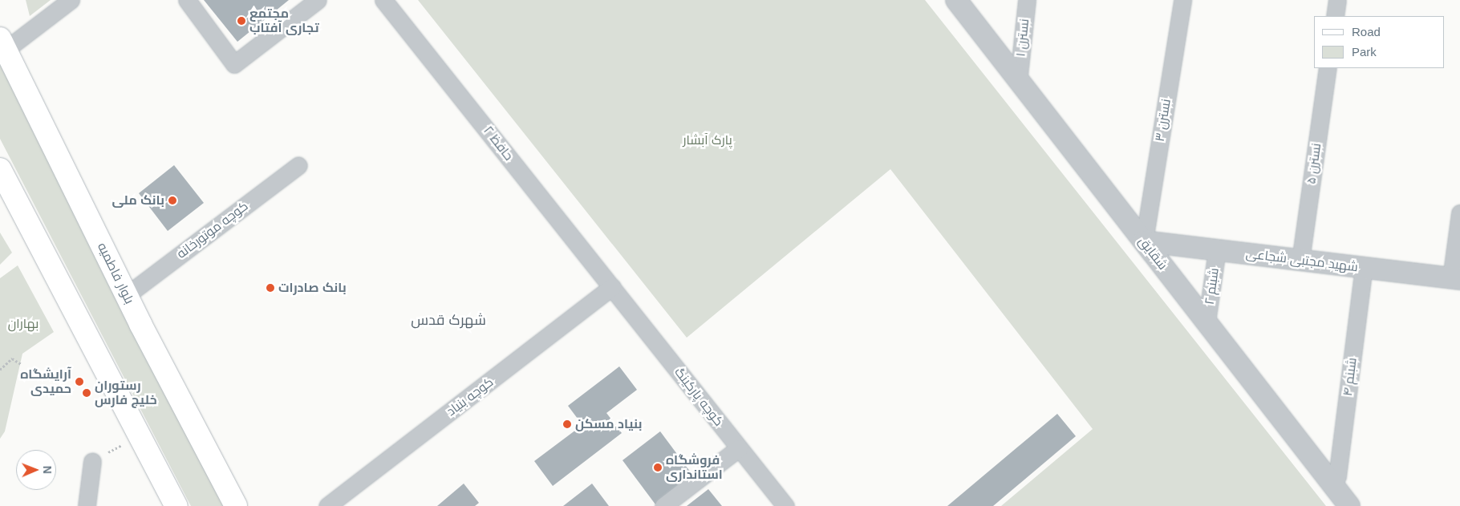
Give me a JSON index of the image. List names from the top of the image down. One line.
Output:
{"streets":{"main road":["بلوار فاطمیه"],"street":["نسترن ۱","نسترن ۳","حافظ ۲","نسترن ۵","کوچه موتورخانه","شقایق","شهید مجتبی شجاعی","شبنم ۲","شبنم ۴","کوچه بنیاد","کوچه پارکینگ"]},"crossings":[["نسترن ۳","شقایق"],["نسترن ۳","شهید مجتبی شجاعی"],["حافظ ۲","کوچه بنیاد"],["حافظ ۲","کوچه پارکینگ"],["نسترن ۵","شهید مجتبی شجاعی"],["کوچه موتورخانه","بلوار فاطمیه"],["شقایق","شهید مجتبی شجاعی"],["شقایق","شبنم ۲"],["شقایق","شبنم ۴"],["شهید مجتبی شجاعی","شبنم ۲"],["شهید مجتبی شجاعی","شبنم ۴"],["کوچه بنیاد","کوچه پارکینگ"]],"districts":["شهرک قدس"],"parks":["پارک آبشار","بهاران"],"places":["مجتمع تجاری آفتاب","بانک ملی","بانک صادرات","آرایشگاه حمیدی","رستوران خلیج فارس","بنیاد مسکن","فروشگاه استانداری"],"legend":["Road","Park"],"north":"right"}
